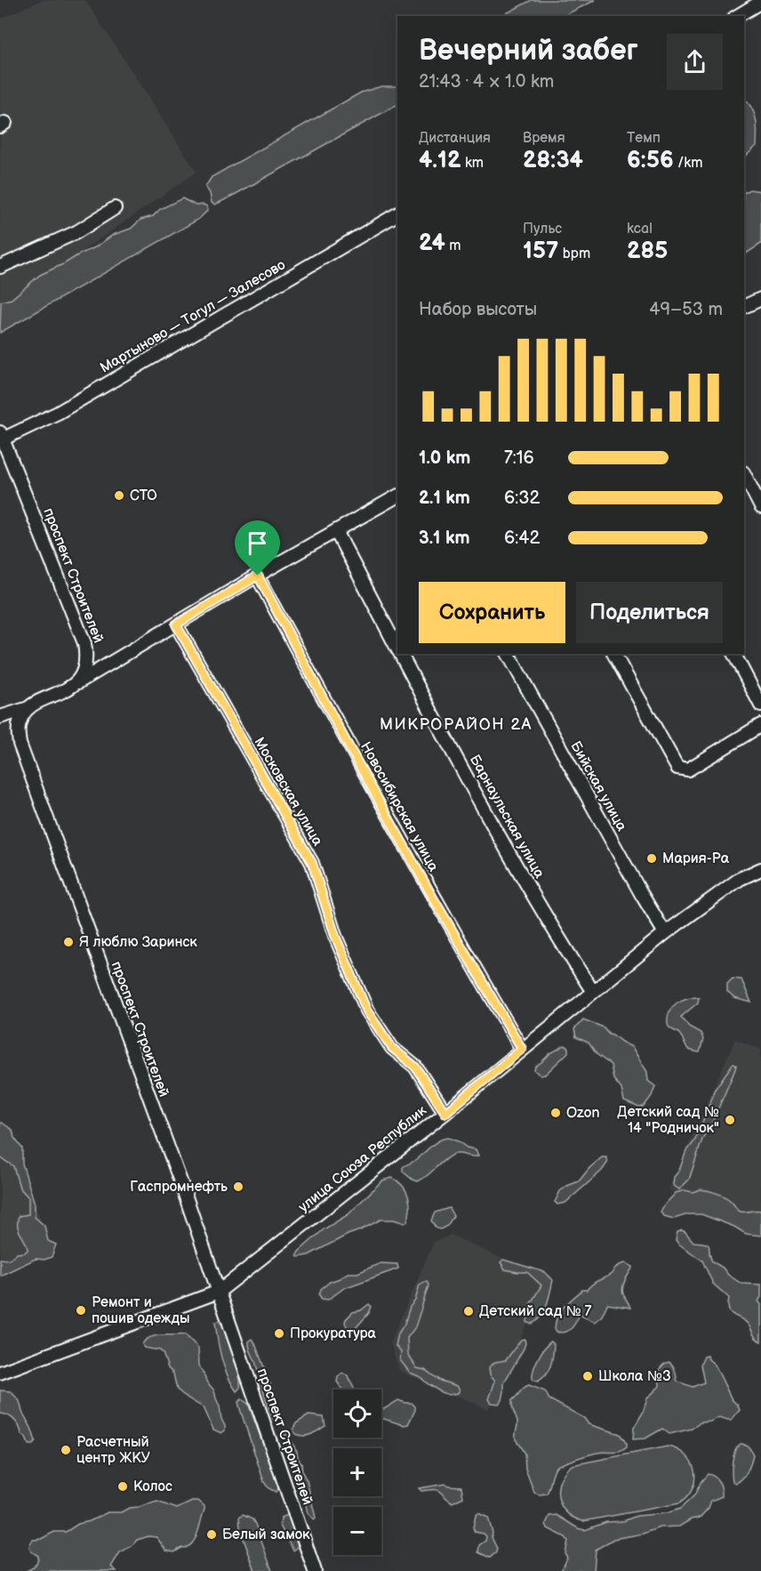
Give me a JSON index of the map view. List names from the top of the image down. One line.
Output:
{"streets":{"street":["Мартыново — Тогул — Залесово","проспект Строителей","Бийская улица","Московская улица","Новосибирская улица","Барнаульская улица","улица Союза Республик"]},"crossings":[["Мартыново — Тогул — Залесово","проспект Строителей"],["проспект Строителей","улица Союза Республик"],["Бийская улица","улица Союза Республик"],["Московская улица","улица Союза Республик"],["Новосибирская улица","улица Союза Республик"],["Барнаульская улица","улица Союза Республик"]],"districts":["МИКРОРАЙОН 2А"],"places":["СТО","Мария-Ра","Я люблю Заринск","Ozon","Детский сад № 14 \"Родничок\"","Гаспромнефть","Ремонт и пошив одежды","Детский сад № 7","Прокуратура","Школа №3","Расчетный центр ЖКУ","Колос","Белый замок"],"page":{"heading":["Вечерний забег","21:43 · 4 × 1.0 km"],"stats":[["Дистанция","4.12 km"],["Время","28:34"],["Темп","6:56 /km"],["24 m"],["Пульс","157 bpm"],["kcal","285"]],"chart":["Набор высоты","49–53 m"],"list":[{"name":"1.0 km","note":"7:16"},{"name":"2.1 km","note":"6:32"},{"name":"3.1 km","note":"6:42"}],"buttons":["Сохранить","Поделиться"],"map_buttons":["+","−"]}}
